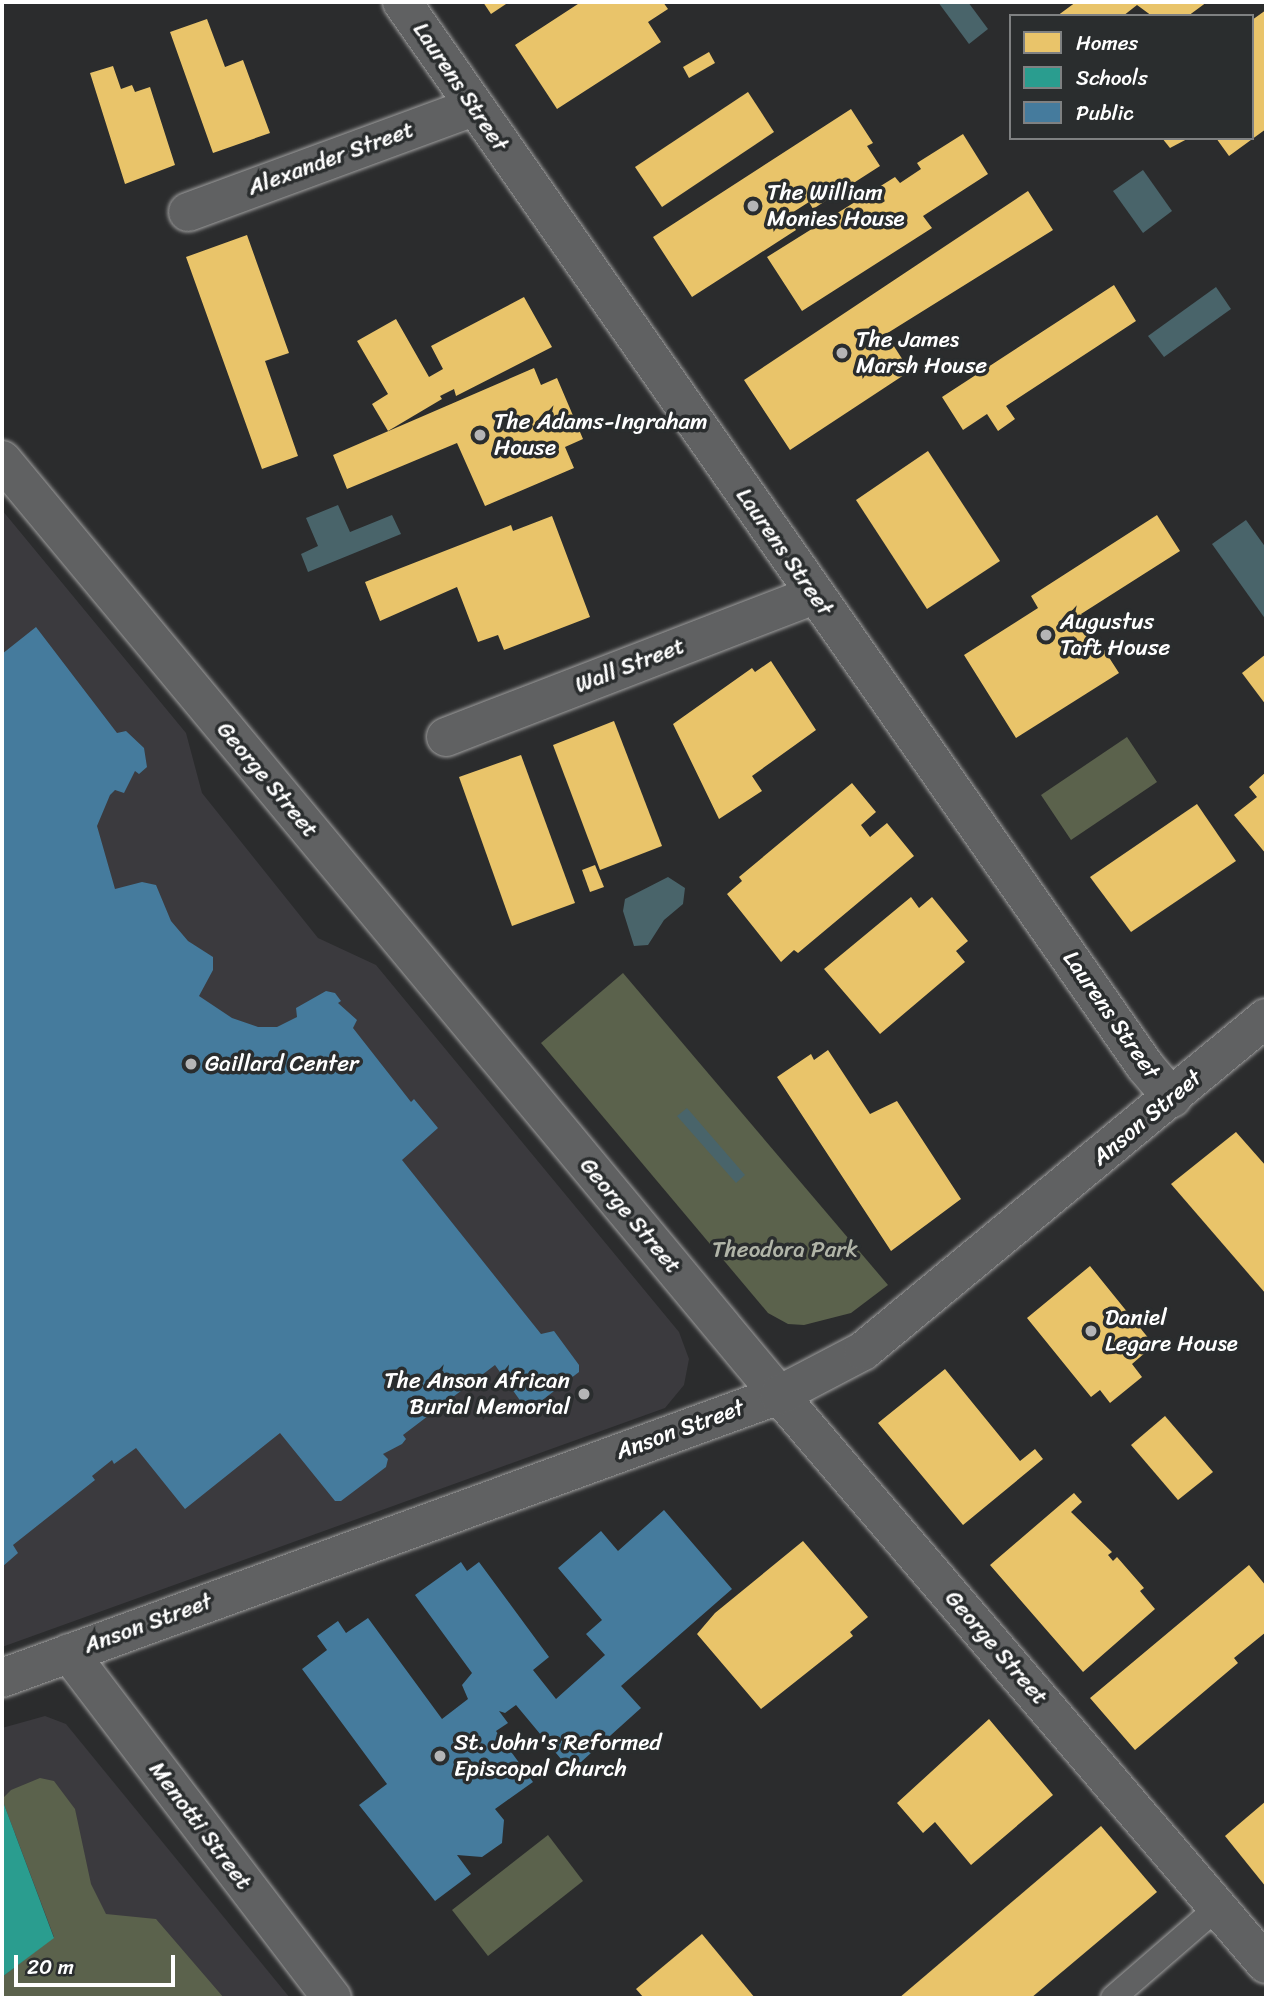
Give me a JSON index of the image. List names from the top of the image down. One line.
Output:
{"streets":{"street":["Laurens Street","Alexander Street","Wall Street","George Street","Anson Street","Menotti Street"]},"crossings":[["Laurens Street","Alexander Street"],["Laurens Street","Wall Street"],["Laurens Street","Anson Street"],["George Street","Anson Street"],["Anson Street","Menotti Street"]],"parks":["Theodora Park"],"places":["The William Monies House","The James Marsh House","The Adams-Ingraham House","Augustus Taft House","Gaillard Center","Daniel Legare House","The Anson African Burial Memorial","St. John's Reformed Episcopal Church"],"legend":["Homes","Schools","Public"],"scale_bar":"20 m"}
